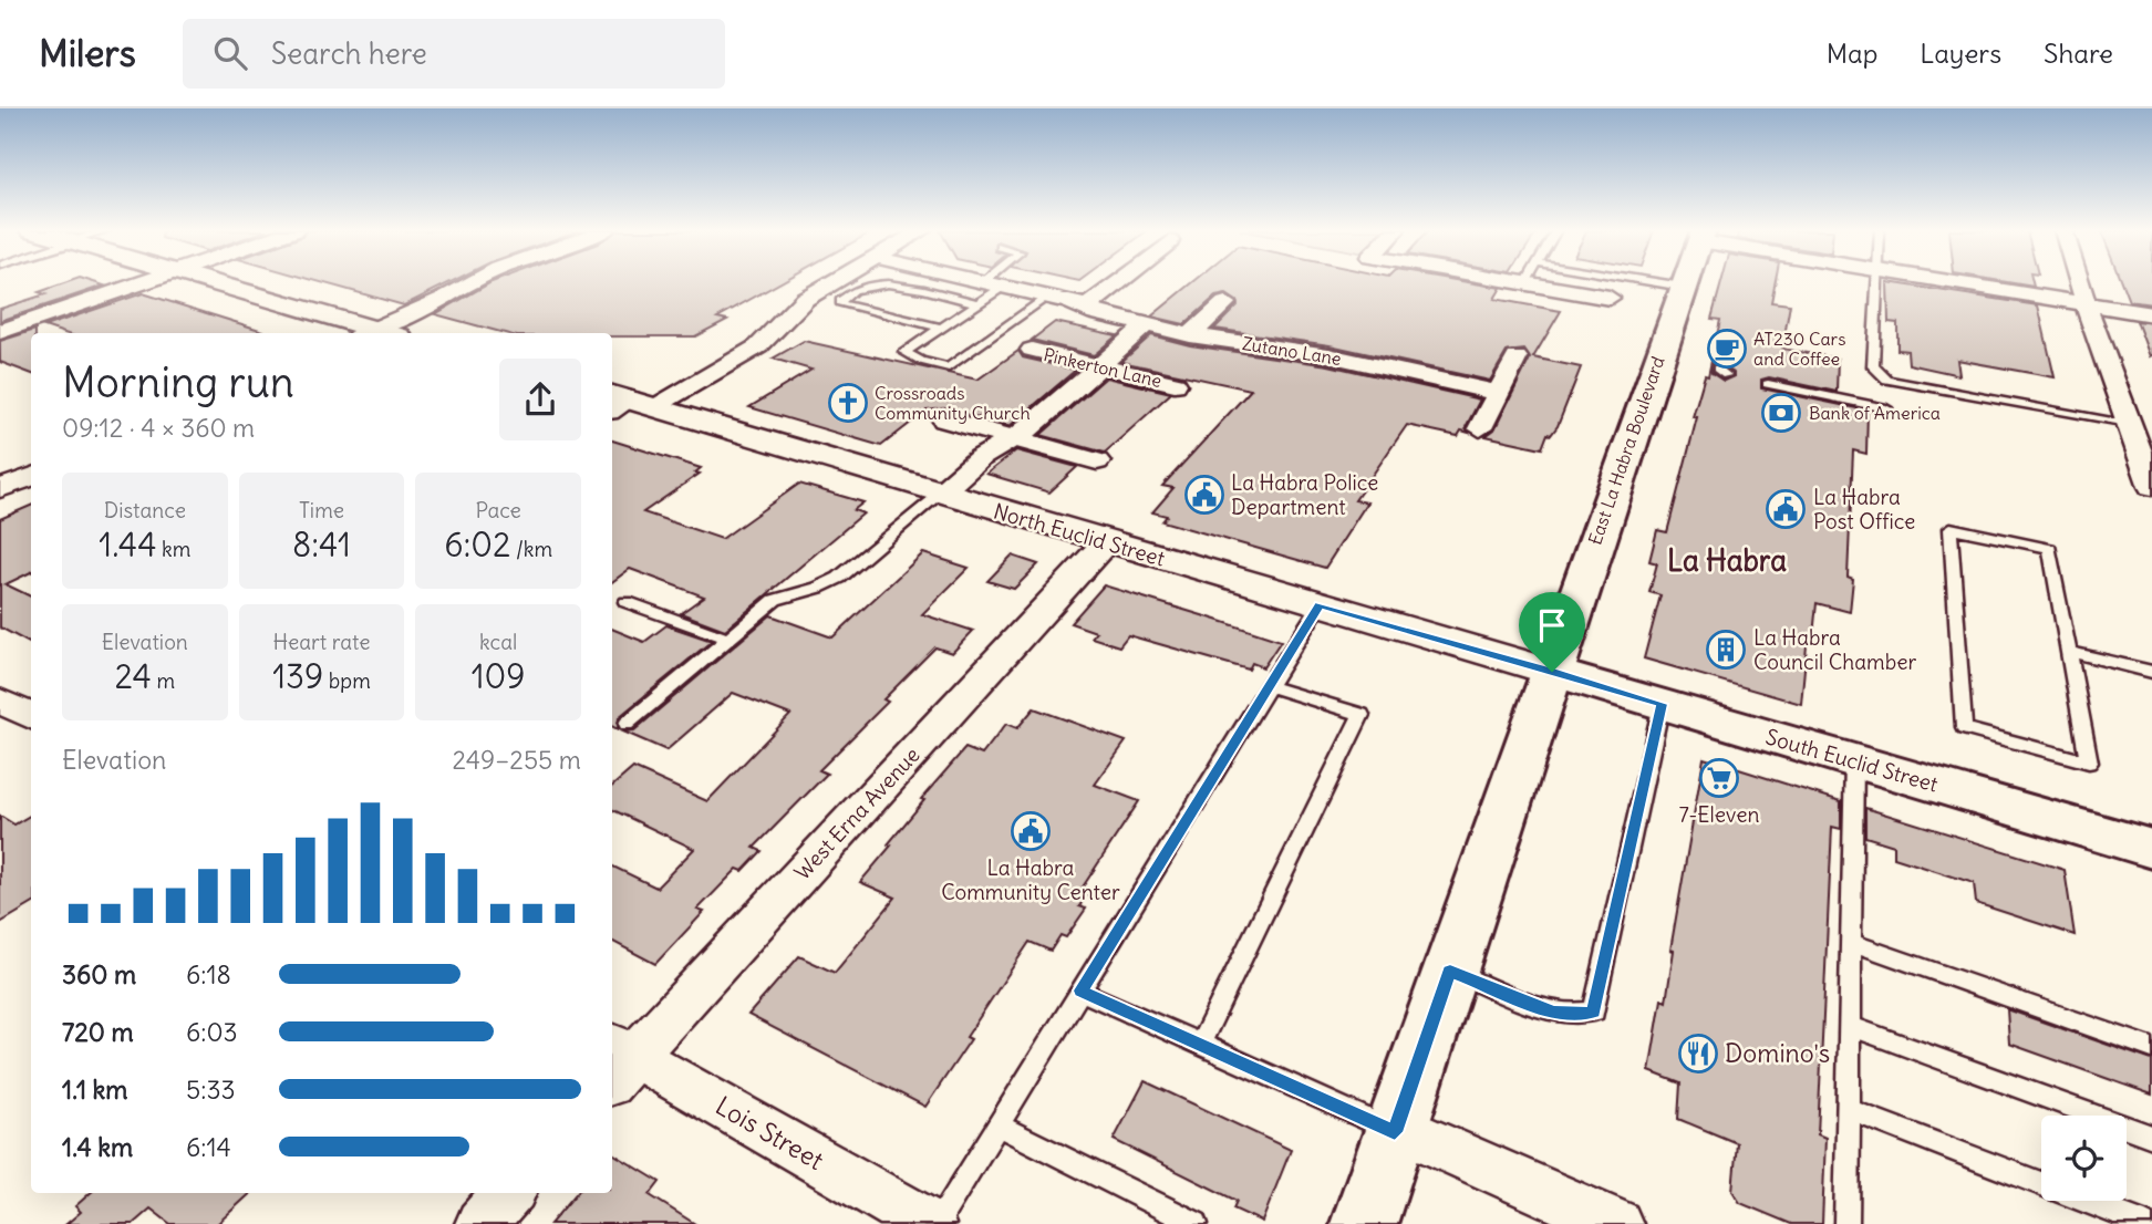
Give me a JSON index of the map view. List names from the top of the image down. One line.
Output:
{"streets":{"main road":["East La Habra Boulevard","South Euclid Street"],"street":["Zutano Lane","Pinkerton Lane","North Euclid Street","West Erna Avenue","Lois Street"]},"crossings":[["East La Habra Boulevard","North Euclid Street"],["East La Habra Boulevard","South Euclid Street"],["North Euclid Street","South Euclid Street"],["North Euclid Street","West Erna Avenue"],["West Erna Avenue","Lois Street"]],"districts":["La Habra"],"places":{"cafe":["AT230 Cars and Coffee"],"church":["Crossroads Community Church"],"bank":["Bank of America"],"public building":["La Habra Police Department","La Habra Post Office","La Habra Community Center"],"building":["La Habra Council Chamber"],"supermarket":["7-Eleven"],"restaurant":["Domino's"]},"page":{"header":"Milers","search":"Search here","nav":["Map","Layers","Share"],"heading":["Morning run","09:12 · 4 × 360 m"],"stats":[["Distance","1.44 km"],["Time","8:41"],["Pace","6:02 /km"],["Elevation","24 m"],["Heart rate","139 bpm"],["kcal","109"]],"chart":["Elevation","249–255 m"],"list":[{"name":"360 m","note":"6:18"},{"name":"720 m","note":"6:03"},{"name":"1.1 km","note":"5:33"},{"name":"1.4 km","note":"6:14"}]}}
